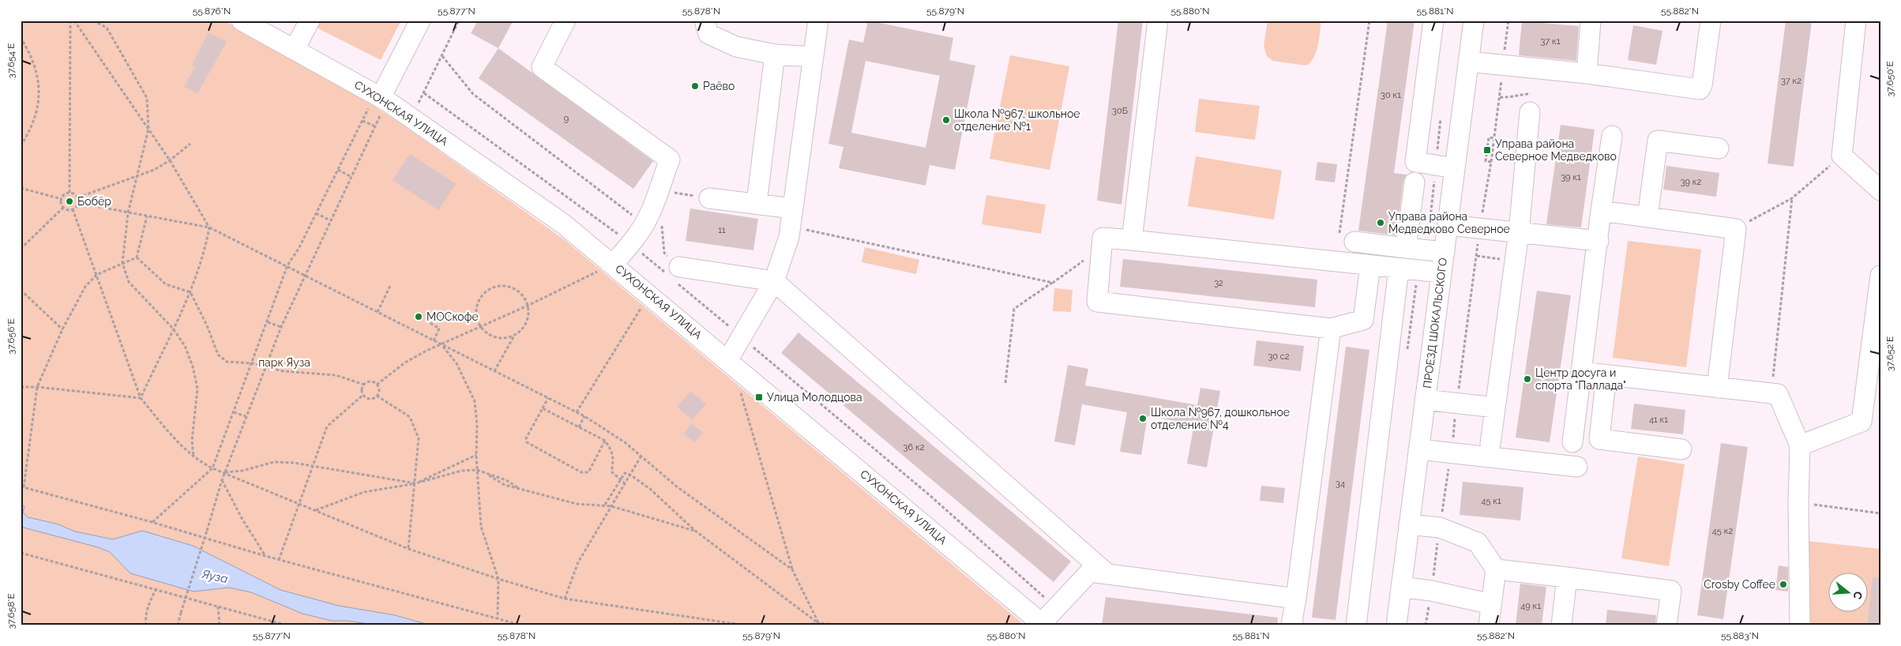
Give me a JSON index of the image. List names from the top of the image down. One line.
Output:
{"streets":{"street":["СУХОНСКАЯ УЛИЦА","ПРОЕЗД ШОКАЛЬСКОГО"]},"water":["Яуза"],"parks":["парк Яуза"],"places":{"other":["Раёво","Школа №967, школьное отделение №1","Бобёр","Управа района Медведково Северное","МОСкофе","Центр досуга и спорта \"Паллада\"","Школа №967, дошкольное отделение №4","Crosby Coffee"],"transit":["Управа района Северное Медведково","Улица Молодцова"]},"house_numbers":["37 к1","37 к2","30 к1","30Б","9","39 к1","39 к2","11","32","30 с2","41 к1","36 к2","34","45 к1","45 к2","49 к1"],"north":"right","coordinates":["55.876°N","55.877°N","55.878°N","55.879°N","55.880°N","55.881°N","55.882°N","37.654°E","37.650°E","37.656°E","37.652°E","37.658°E","55.883°N"]}
